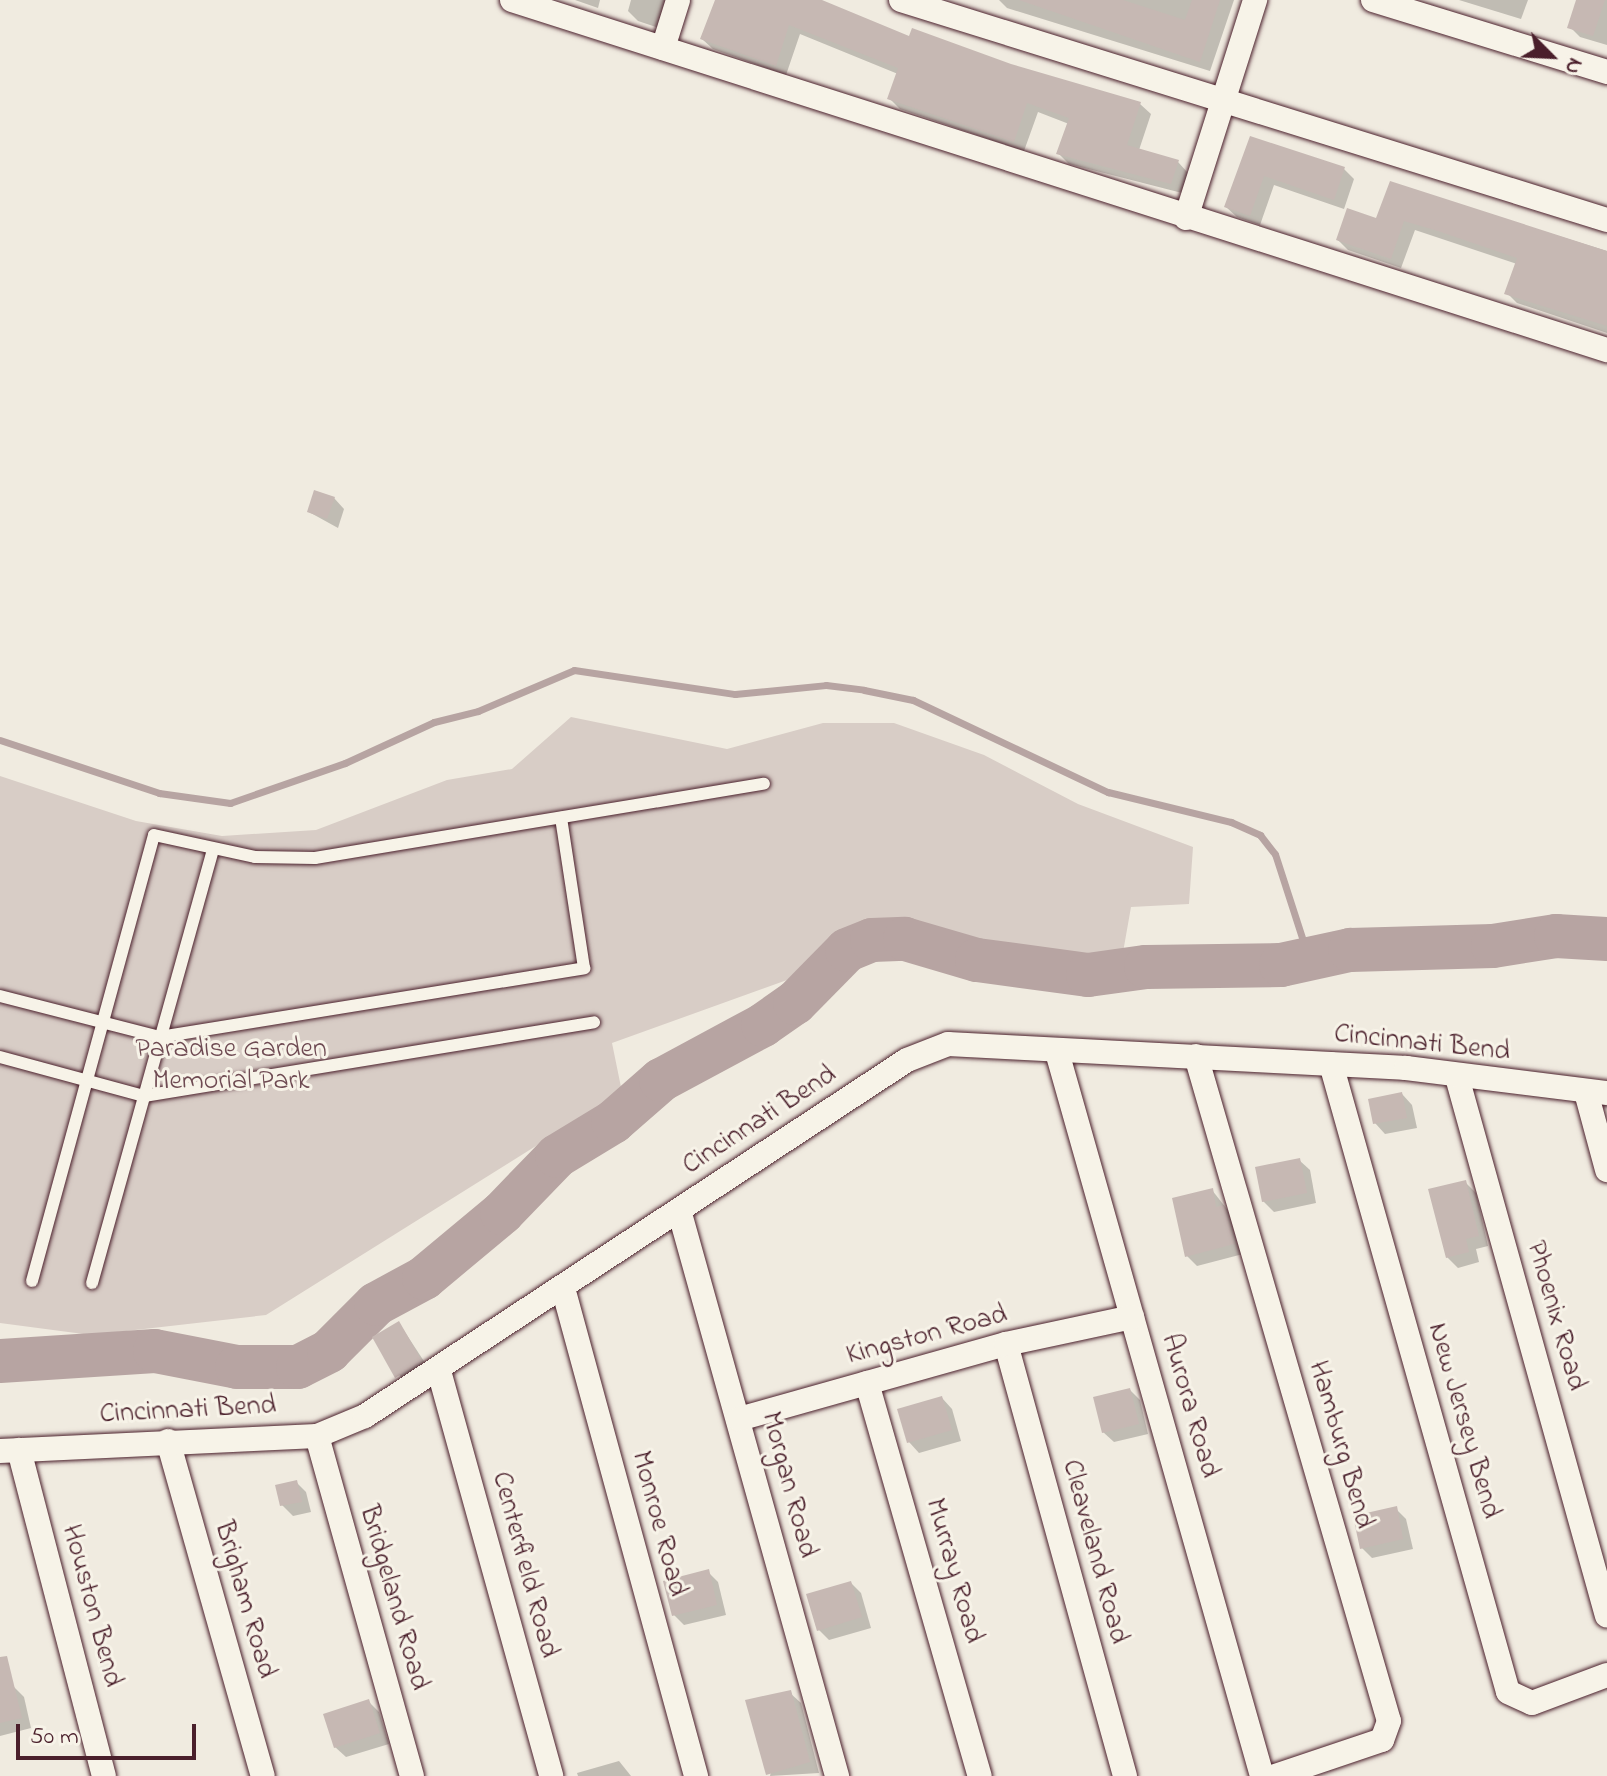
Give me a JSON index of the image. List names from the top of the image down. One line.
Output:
{"streets":{"street":["Cincinnati Bend","Phoenix Road","Kingston Road","Aurora Road","New Jersey Bend","Hamburg Bend","Morgan Road","Monroe Road","Cleaveland Road","Centerfield Road","Murray Road","Bridgeland Road","Brigham Road","Houston Bend"]},"crossings":[["Cincinnati Bend","Phoenix Road"],["Cincinnati Bend","Aurora Road"],["Cincinnati Bend","New Jersey Bend"],["Cincinnati Bend","Hamburg Bend"],["Cincinnati Bend","Morgan Road"],["Cincinnati Bend","Monroe Road"],["Cincinnati Bend","Centerfield Road"],["Cincinnati Bend","Bridgeland Road"],["Cincinnati Bend","Brigham Road"],["Cincinnati Bend","Houston Bend"],["Kingston Road","Aurora Road"],["Kingston Road","Morgan Road"],["Kingston Road","Cleaveland Road"],["Kingston Road","Murray Road"]],"parks":["Paradise Garden Memorial Park"],"scale_bar":"50 m","north":"bottom right"}
